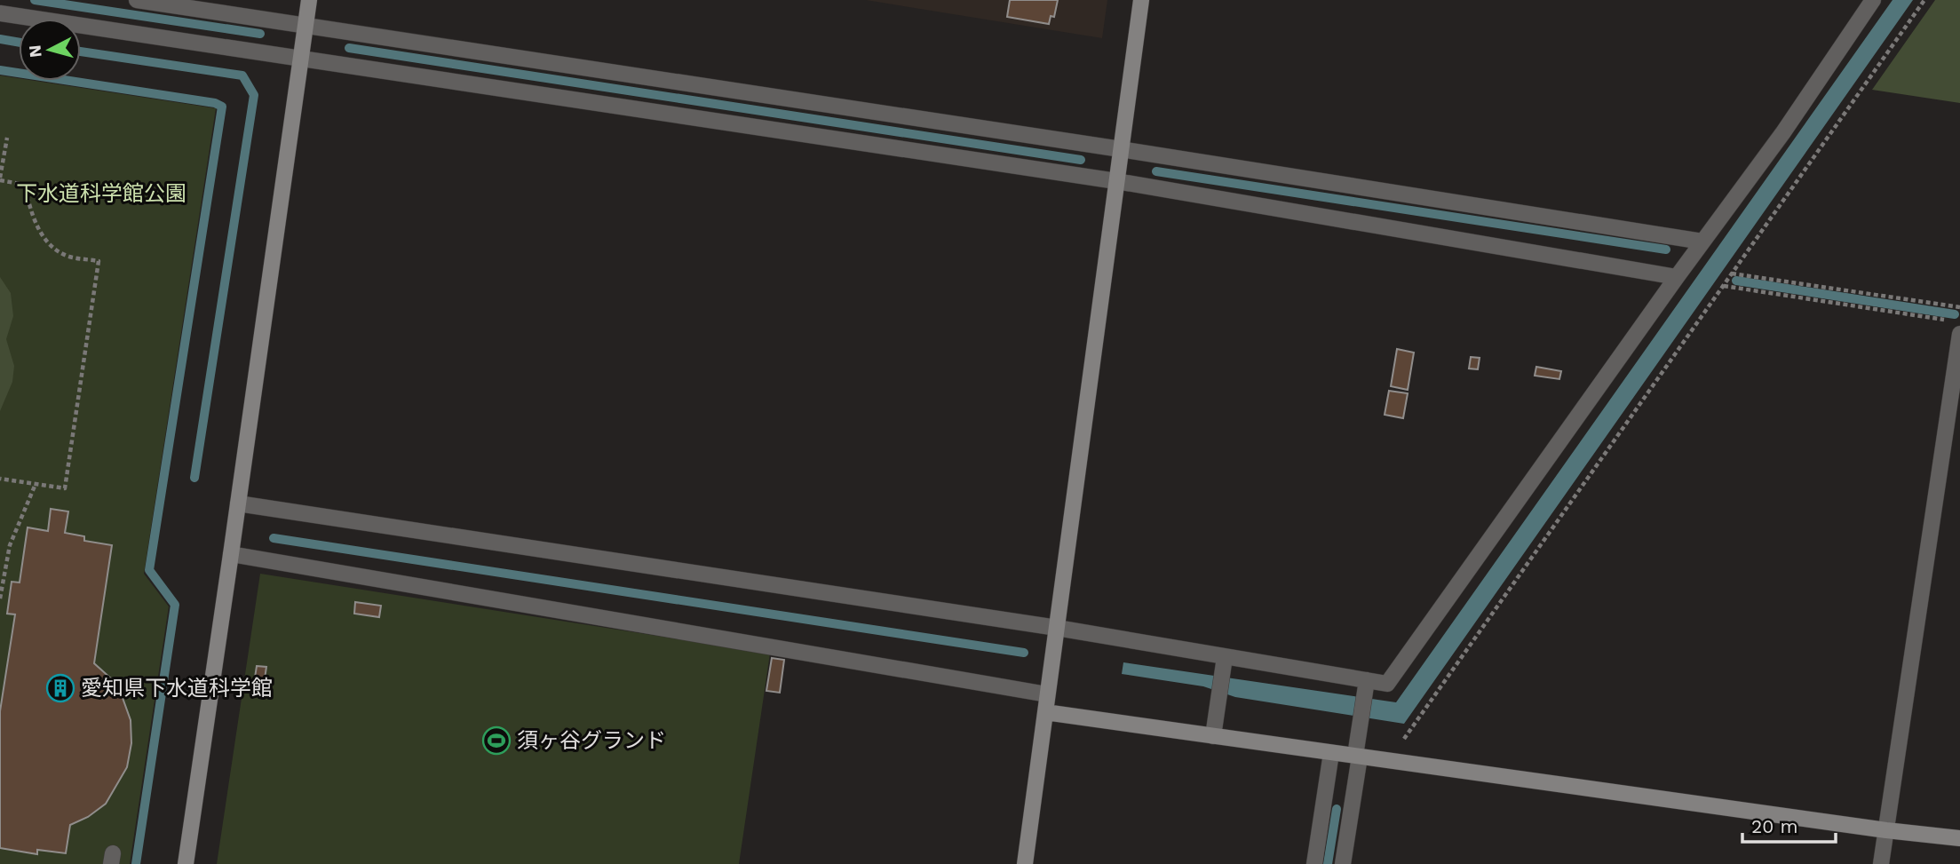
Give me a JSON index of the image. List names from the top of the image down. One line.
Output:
{"parks":["下水道科学館公園"],"places":{"building":["愛知県下水道科学館"],"sports":["須ヶ谷グランド"]},"scale_bar":"20 m","north":"left"}
